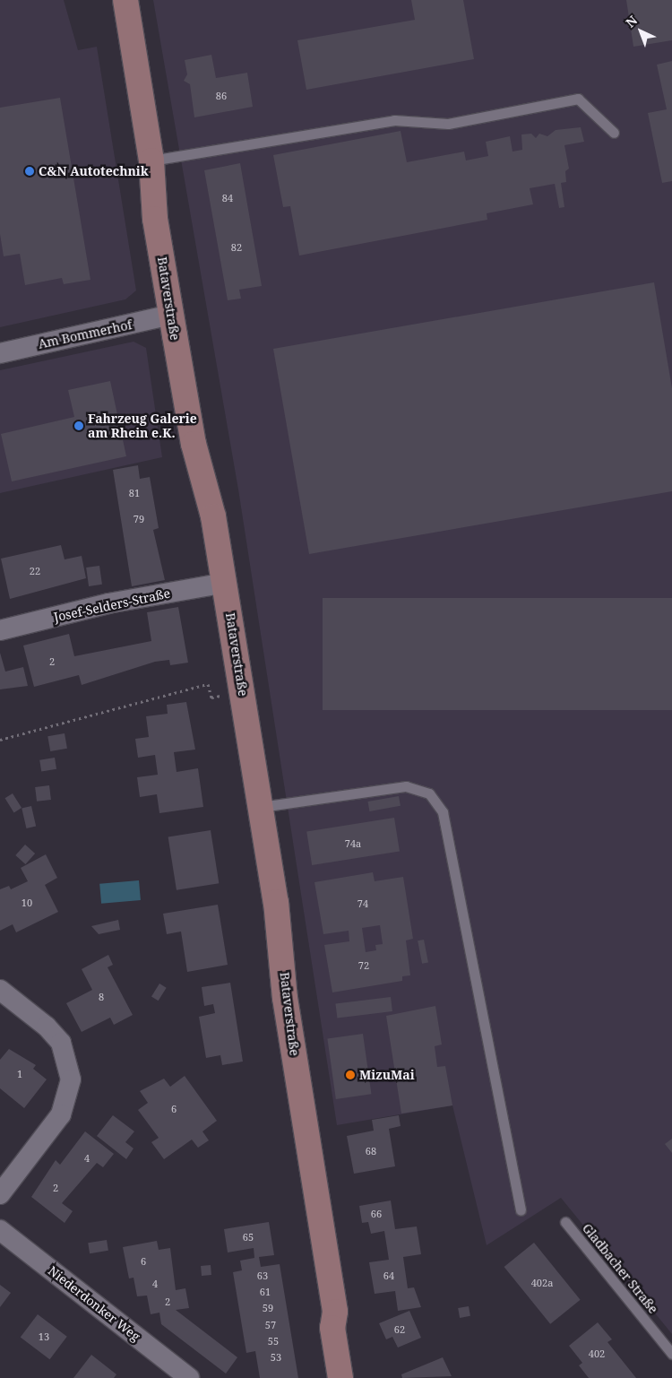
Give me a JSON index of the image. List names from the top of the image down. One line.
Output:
{"streets":{"street":["Bataverstraße","Am Bommerhof","Josef-Selders-Straße","Niederdonker Weg"],"lane":["Gladbacher Straße"]},"crossings":[["Bataverstraße","Am Bommerhof"],["Bataverstraße","Josef-Selders-Straße"]],"places":["C&N Autotechnik","Fahrzeug Galerie am Rhein e.K.","MizuMai"],"house_numbers":["86","84","82","81","79","22","2","74a","10","74","72","8","1","6","68","4","2","66","65","6","63","64","402a","4","61","2","59","57","62","13","55","402","53"],"north":"top left"}
